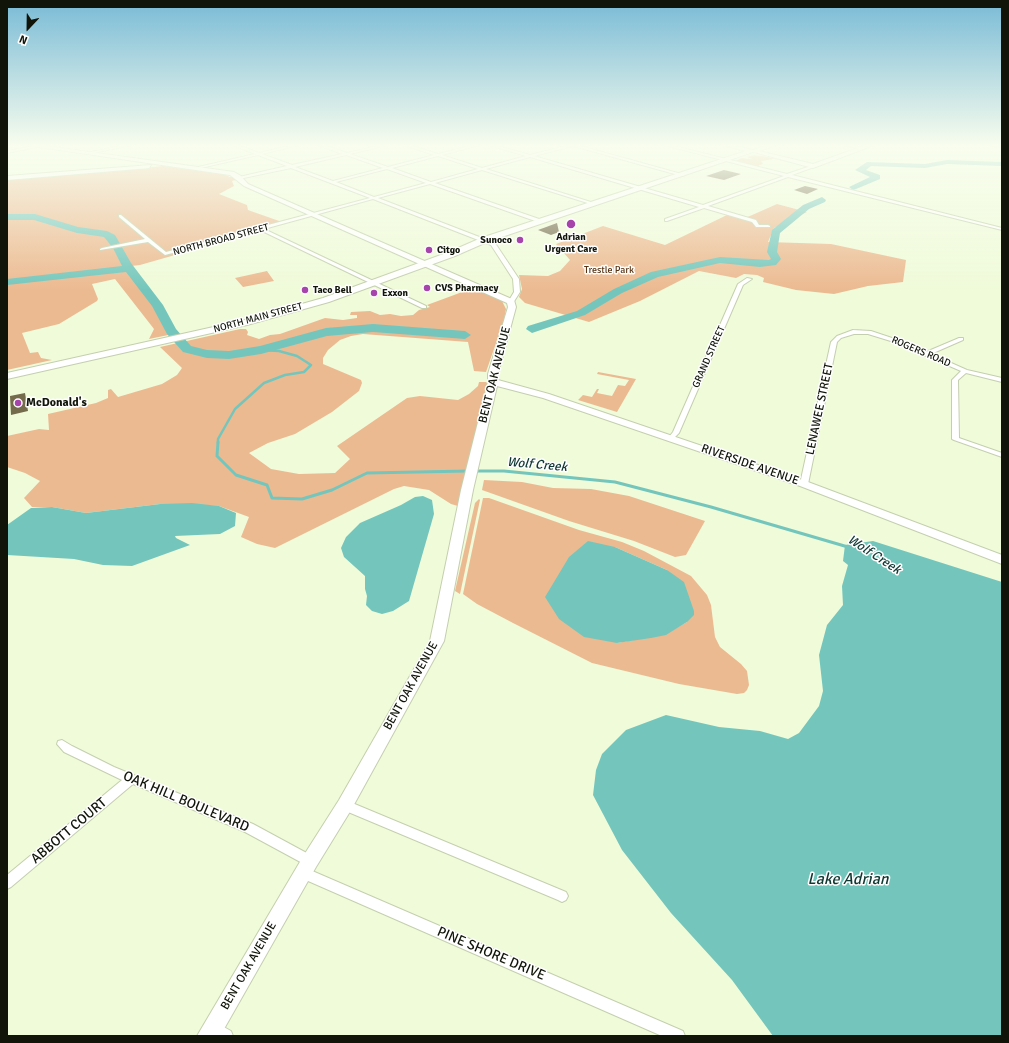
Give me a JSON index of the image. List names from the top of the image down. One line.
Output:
{"streets":{"main road":["NORTH MAIN STREET"],"street":["NORTH BROAD STREET","ROGERS ROAD","GRAND STREET","BENT OAK AVENUE","LENAWEE STREET","RIVERSIDE AVENUE","OAK HILL BOULEVARD","ABBOTT COURT","PINE SHORE DRIVE"]},"crossings":[["NORTH BROAD STREET","BENT OAK AVENUE"],["NORTH MAIN STREET","BENT OAK AVENUE"],["ROGERS ROAD","LENAWEE STREET"],["GRAND STREET","RIVERSIDE AVENUE"],["BENT OAK AVENUE","RIVERSIDE AVENUE"],["BENT OAK AVENUE","OAK HILL BOULEVARD"],["BENT OAK AVENUE","PINE SHORE DRIVE"],["LENAWEE STREET","RIVERSIDE AVENUE"],["OAK HILL BOULEVARD","ABBOTT COURT"],["OAK HILL BOULEVARD","PINE SHORE DRIVE"]],"water":["Wolf Creek","Lake Adrian"],"parks":["Trestle Park"],"places":["Adrian Urgent Care","Sunoco","Citgo","CVS Pharmacy","Taco Bell","Exxon","McDonald's"],"north":"bottom"}
